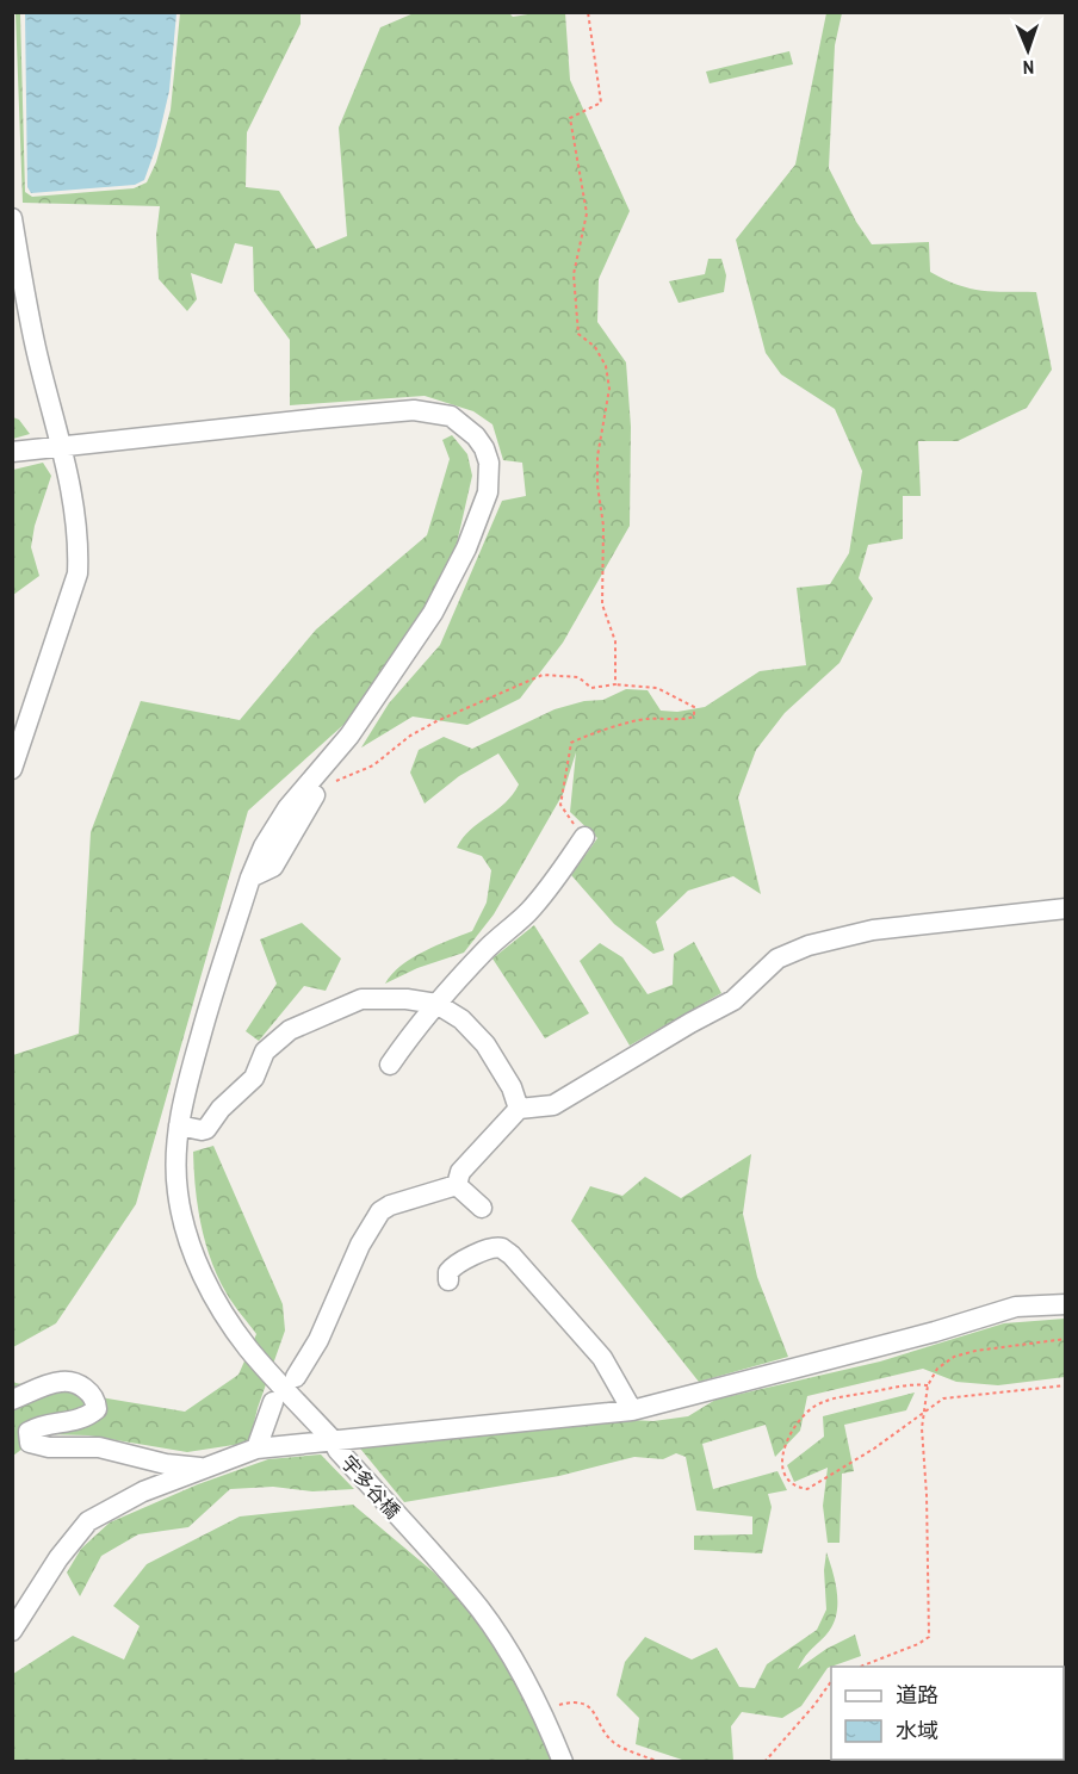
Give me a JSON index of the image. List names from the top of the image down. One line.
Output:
{"streets":{"street":["宇多谷橋"]},"legend":["道路","水域"],"north":"bottom"}
